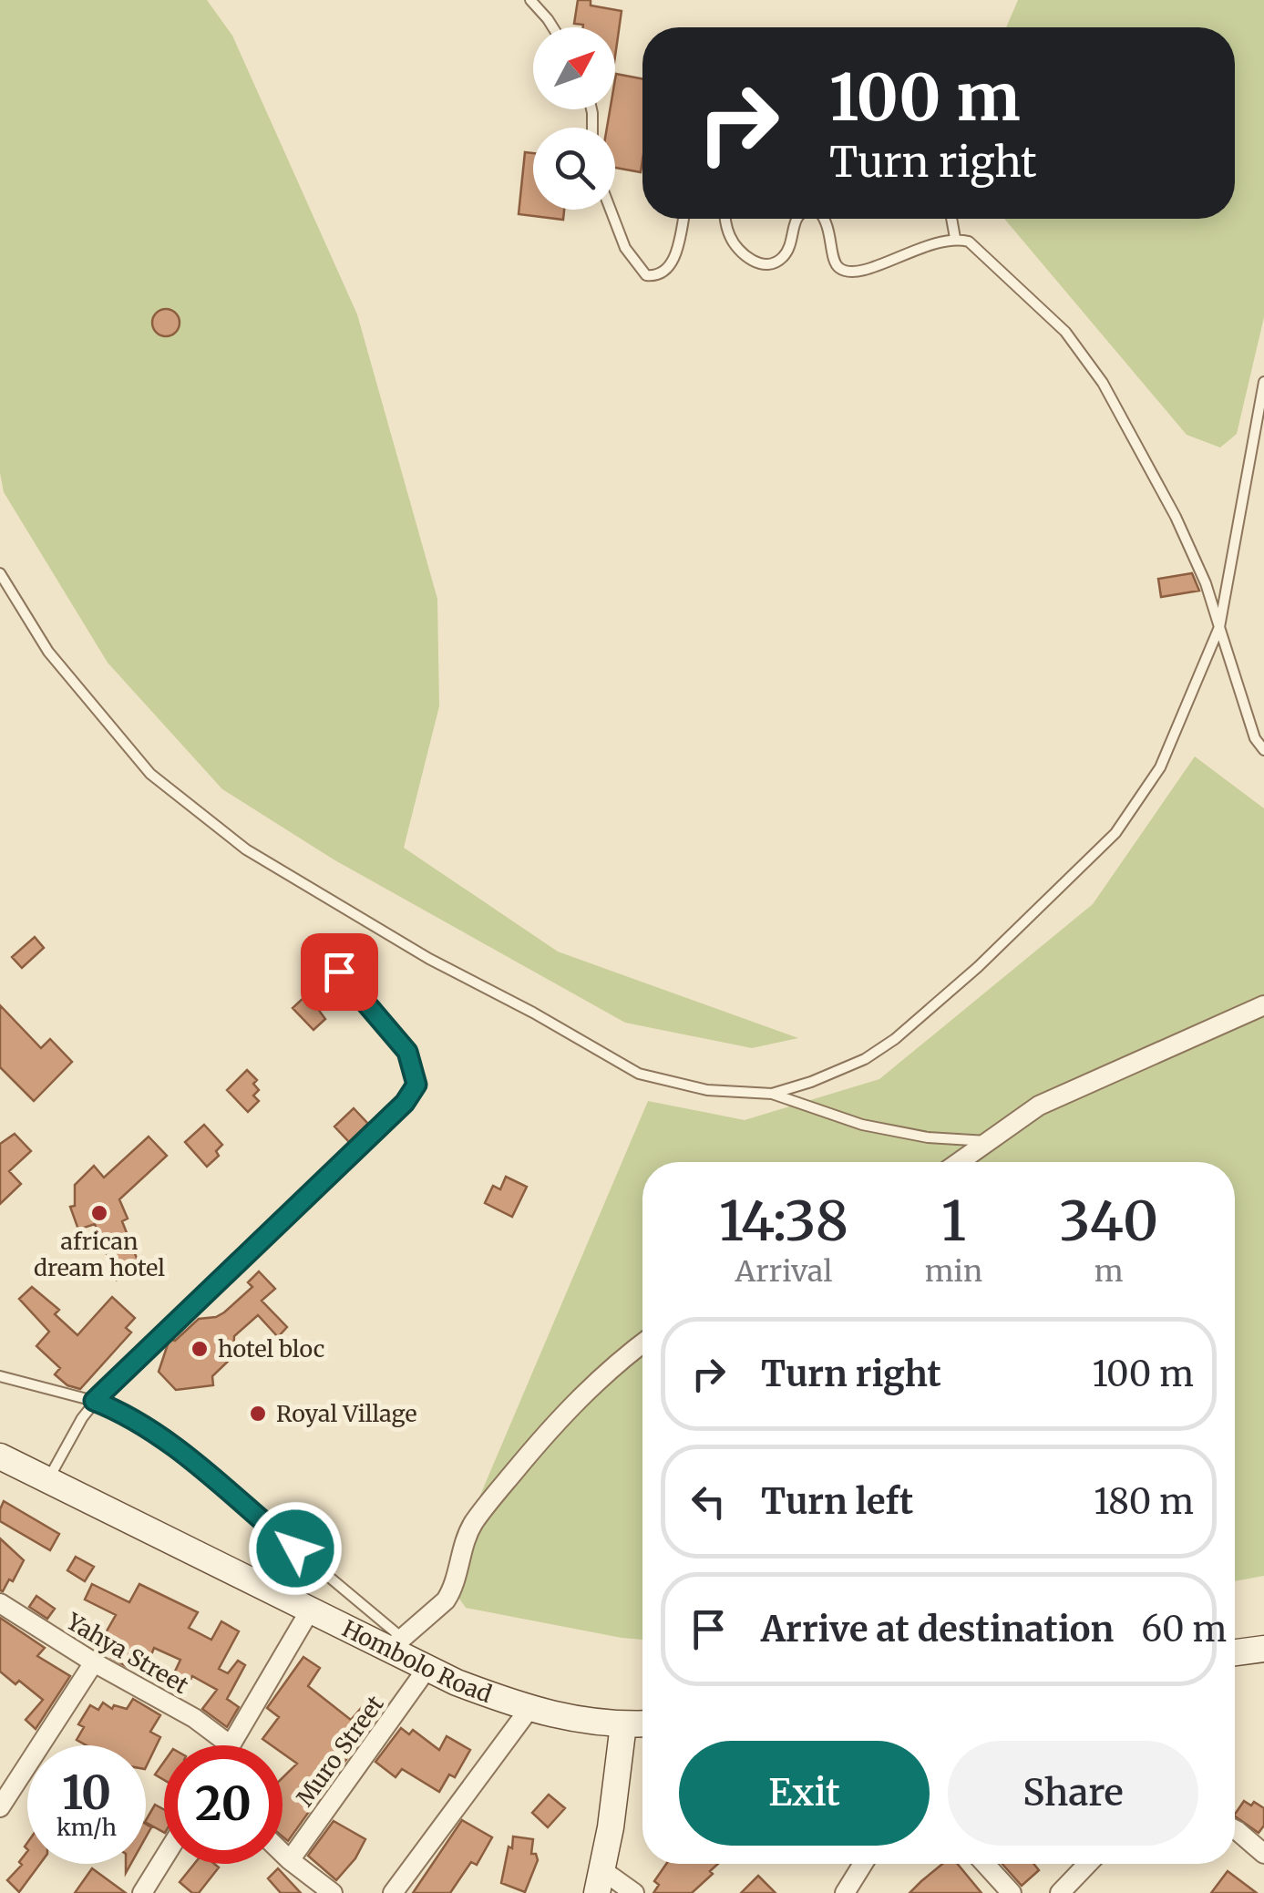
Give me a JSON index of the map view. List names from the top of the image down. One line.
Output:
{"streets":{"street":["Yahya Street","Hombolo Road","Muro Street"]},"crossings":[["Hombolo Road","Muro Street"]],"places":["african dream hotel","hotel bloc","Royal Village"],"north":"top right","page":{"turn":["100 m","Turn right"],"eta":["14:38","Arrival","1","min","340","m"],"list":[{"name":"Turn right","value":"100 m"},{"name":"Turn left","value":"180 m"},{"name":"Arrive at destination","value":"60 m"}],"buttons":["Exit","Share"],"speed":"10 km/h","limit":"20"}}
